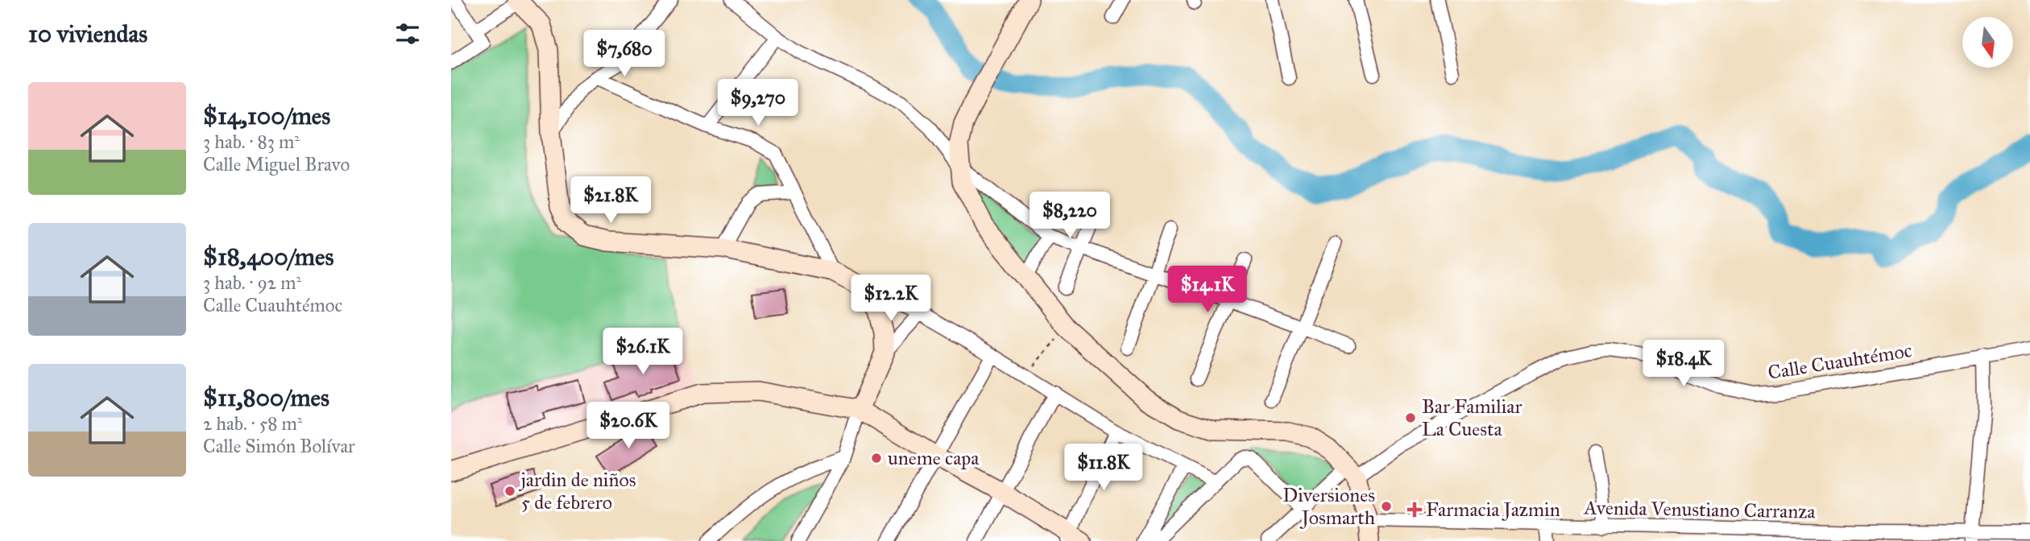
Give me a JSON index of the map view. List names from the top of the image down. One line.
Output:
{"streets":{"street":["Calle Cuauhtémoc","Avenida Venustiano Carranza"]},"places":{"other":["Bar Familiar La Cuesta","uneme capa","jardin de niños 5 de febrero","Diversiones Josmarth"],"health":["Farmacia Jazmin"]},"north":"bottom","page":{"heading":"10 viviendas","price":["$7,680","$9,270","$21.8K","$8,220","$14.1K","$12.2K","$26.1K","$18.4K","$20.6K","$11.8K"],"list":[{"name":"$14,100/mes","note":"3 hab. · 83 m² · Calle Miguel Bravo"},{"name":"$18,400/mes","note":"3 hab. · 92 m² · Calle Cuauhtémoc"},{"name":"$11,800/mes","note":"2 hab. · 58 m² · Calle Simón Bolívar"}]}}
